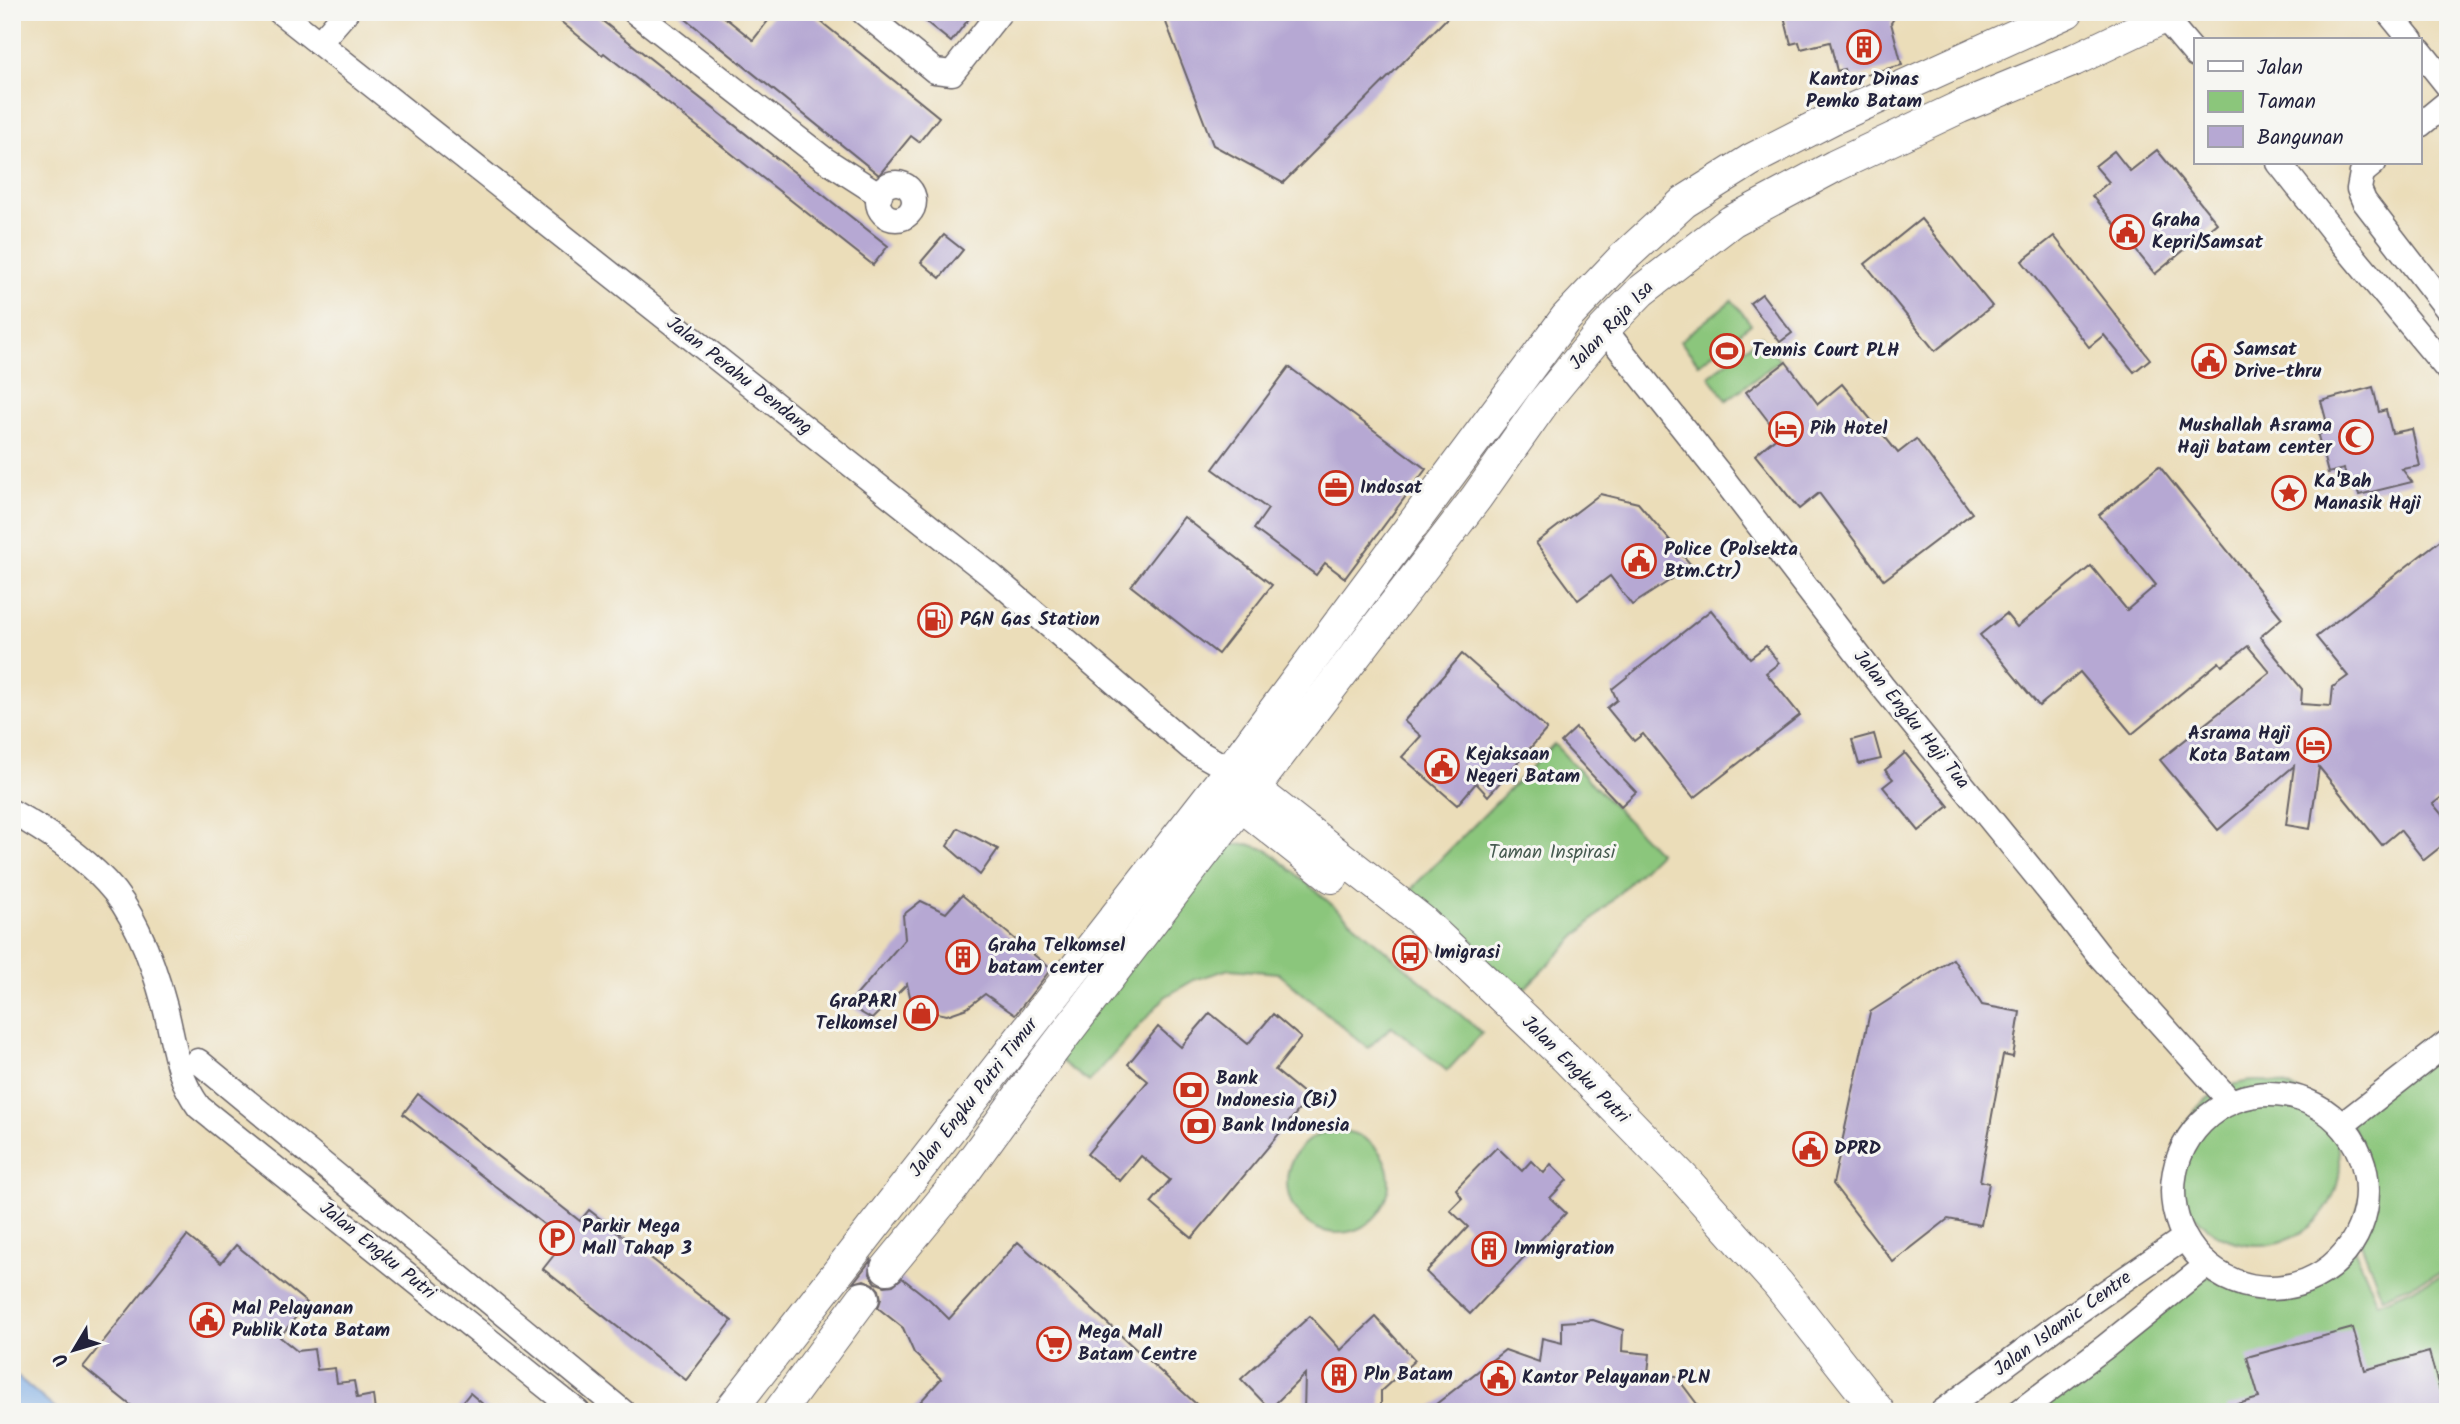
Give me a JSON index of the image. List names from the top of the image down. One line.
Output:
{"streets":{"main road":["Jalan Raja Isa","Jalan Engku Putri","Jalan Engku Putri Timur"],"street":["Jalan Perahu Dendang","Jalan Engku Haji Tua","Jalan Islamic Centre"]},"crossings":[["Jalan Raja Isa","Jalan Perahu Dendang"],["Jalan Raja Isa","Jalan Engku Haji Tua"],["Jalan Raja Isa","Jalan Engku Putri"],["Jalan Raja Isa","Jalan Engku Putri Timur"],["Jalan Perahu Dendang","Jalan Engku Putri"],["Jalan Perahu Dendang","Jalan Engku Putri Timur"],["Jalan Engku Haji Tua","Jalan Islamic Centre"],["Jalan Engku Putri","Jalan Engku Putri Timur"]],"parks":["Taman Inspirasi"],"places":{"building":["Kantor Dinas Pemko Batam","Graha Telkomsel batam center","Immigration","Pln Batam"],"public building":["Graha Kepri/Samsat","Samsat Drive-thru","Police (Polsekta Btm.Ctr)","Kejaksaan Negeri Batam","DPRD","Mal Pelayanan Publik Kota Batam","Kantor Pelayanan PLN"],"sports":["Tennis Court PLH"],"hotel":["Pih Hotel","Asrama Haji Kota Batam"],"mosque":["Mushallah Asrama Haji batam center"],"office":["Indosat"],"place":["Ka'Bah Manasik Haji"],"fuel station":["PGN Gas Station"],"bus stop":["Imigrasi"],"shop":["GraPARI Telkomsel"],"bank":["Bank Indonesia (Bi)","Bank Indonesia"],"parking":["Parkir Mega Mall Tahap 3"],"supermarket":["Mega Mall Batam Centre"]},"legend":["Jalan","Taman","Bangunan"],"north":"bottom left"}
